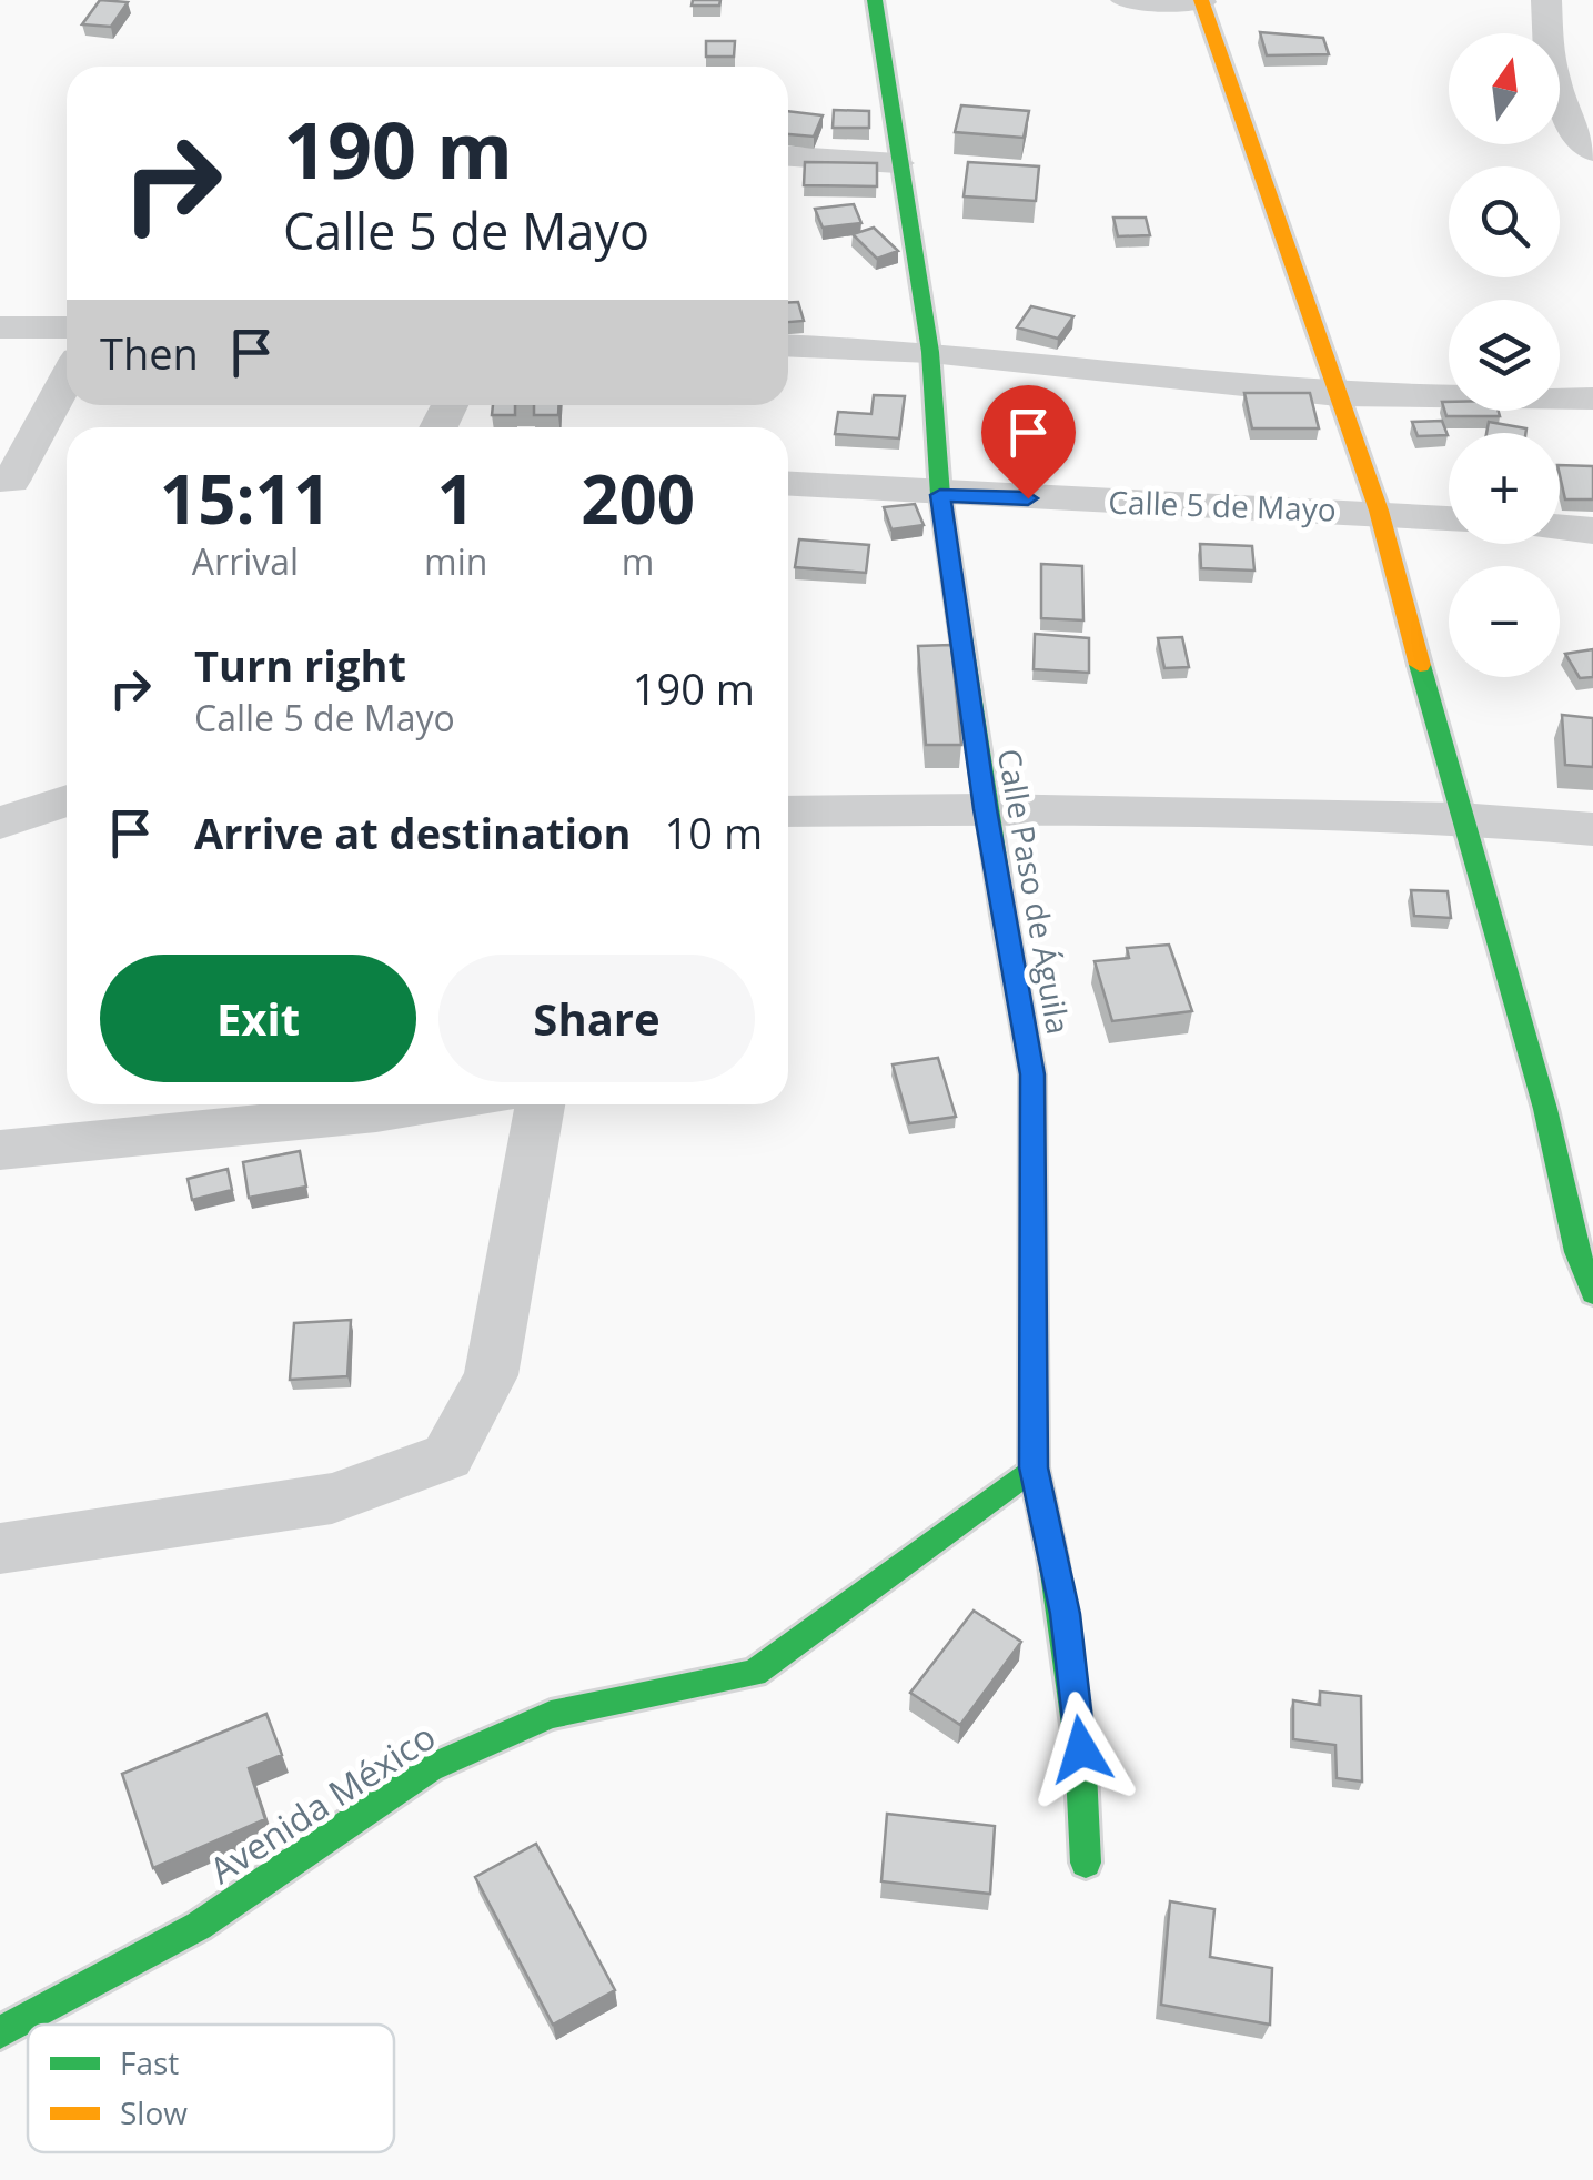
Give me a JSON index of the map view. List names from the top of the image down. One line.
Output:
{"streets":{"street":["Calle 5 de Mayo","Calle Paso de Águila","Avenida México"]},"crossings":[["Calle 5 de Mayo","Calle Paso de Águila"],["Calle Paso de Águila","Avenida México"]],"legend":["Fast","Slow"],"north":"top","page":{"map_buttons":["+","−"],"turn":["190 m","Calle 5 de Mayo"],"then":"Then","eta":["15:11","Arrival","1","min","200","m"],"list":[{"name":"Turn right","note":"Calle 5 de Mayo","value":"190 m"},{"name":"Arrive at destination","value":"10 m"}],"buttons":["Exit","Share"]}}
